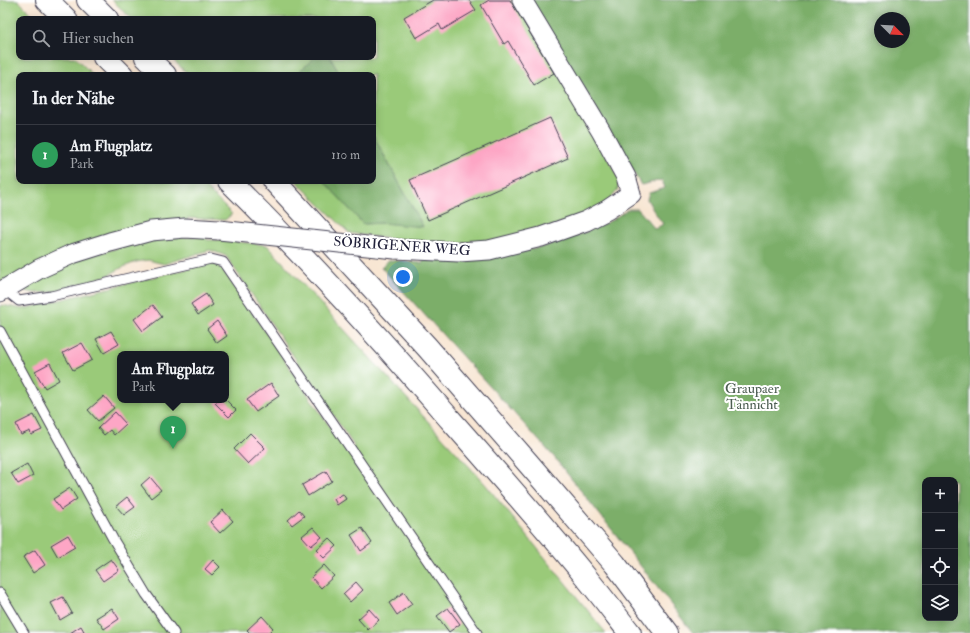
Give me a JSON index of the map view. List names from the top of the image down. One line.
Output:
{"streets":{"street":["SÖBRIGENER WEG"]},"parks":["Graupaer Tännicht"],"north":"bottom right","page":{"search":"Hier suchen","heading":"In der Nähe","list":[{"mark":"1","name":"Am Flugplatz","note":"Park","value":"110 m"}],"popup":["Am Flugplatz","Park"],"pins":"1","map_buttons":["+","−"]}}
